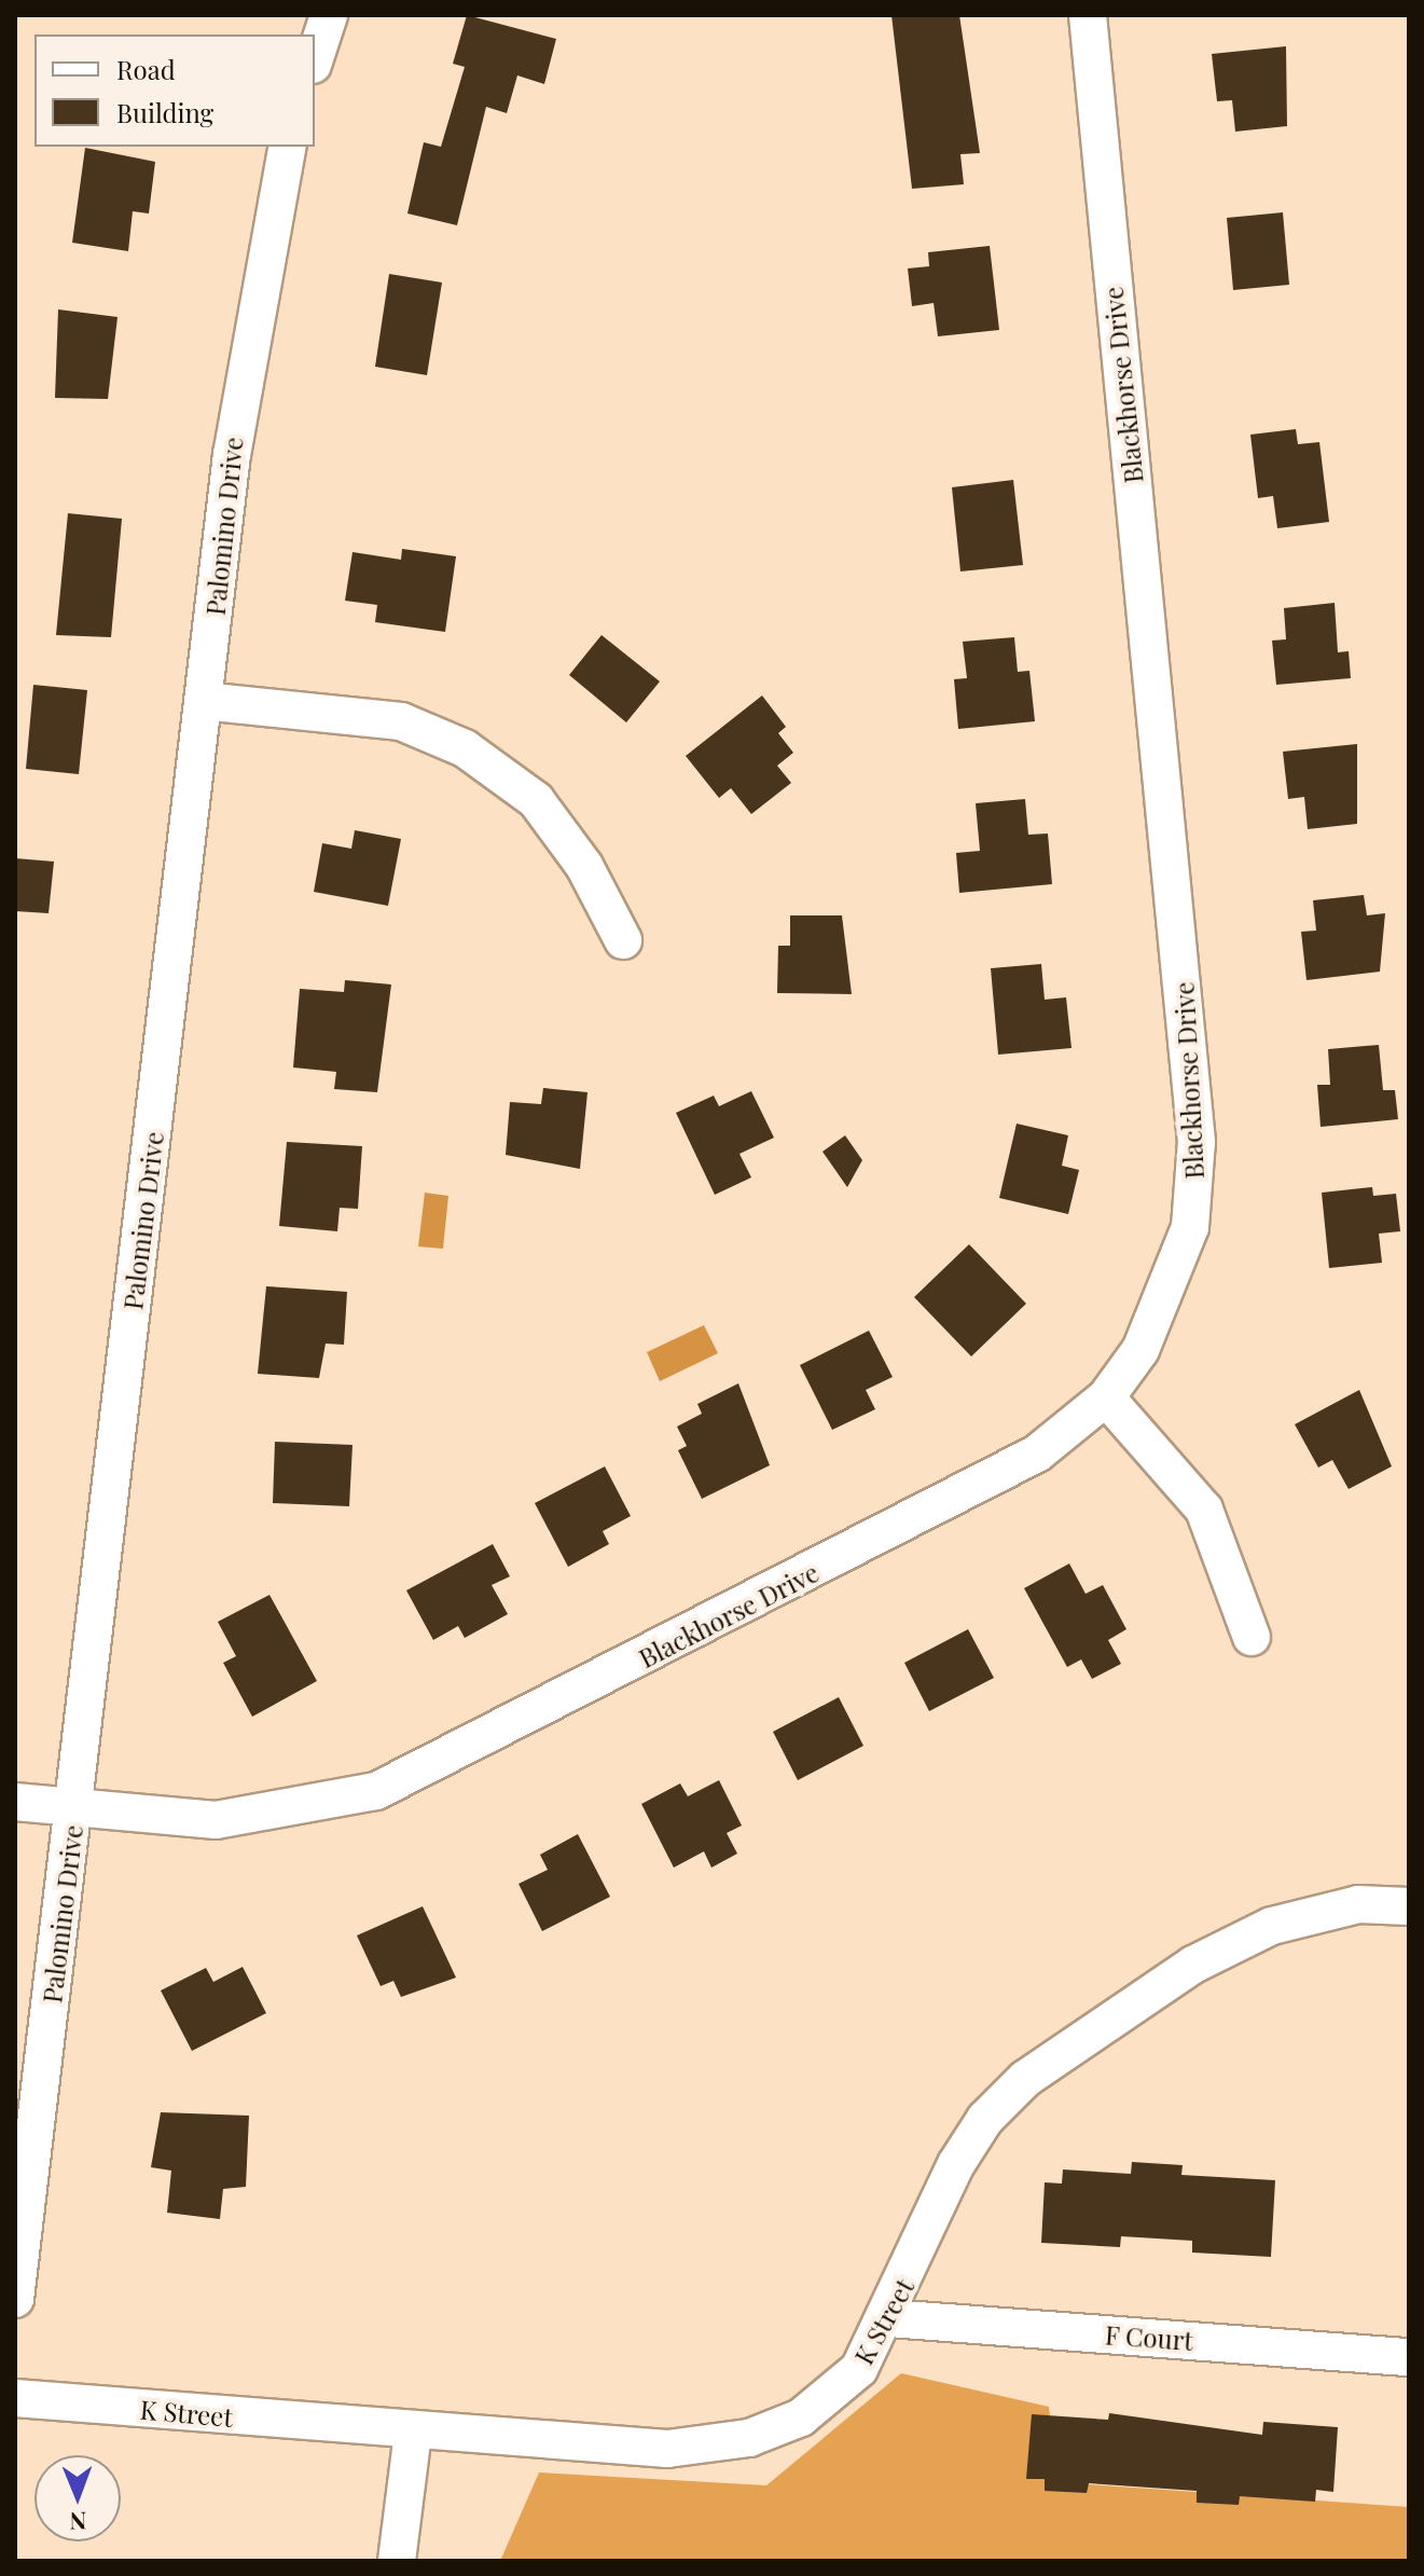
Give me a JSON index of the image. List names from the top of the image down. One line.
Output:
{"streets":{"street":["Blackhorse Drive","Palomino Drive","K Street","F Court"]},"crossings":[["Blackhorse Drive","Palomino Drive"],["K Street","F Court"]],"legend":["Road","Building"],"north":"bottom"}
